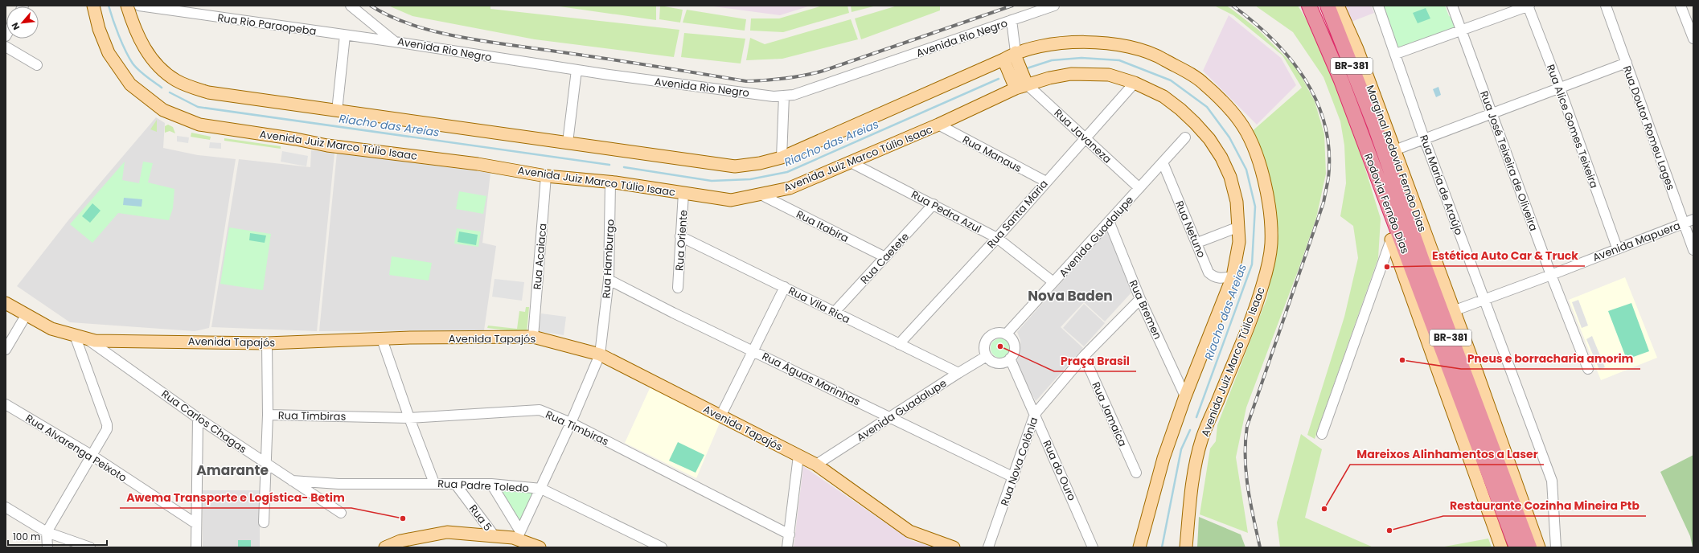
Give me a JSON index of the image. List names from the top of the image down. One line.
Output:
{"streets":{"highway":["BR-381","Rodovia Fernão Dias"],"main road":["Avenida Juiz Marco Túlio Isaac","Marginal Rodovia Fernão Dias","Avenida Tapajós"],"street":["Rua Rio Paraopeba","Avenida Rio Negro","Rua Alice Gomes Teixeira","Rua Doutor Romeu Lages","Rua Javaneza","Rua Manaus","Rua José Teixeira de Oliveira","Rua Maria de Araújo","Rua Pedra Azul","Rua Santa Maria","Rua Itabira","Rua Netuno","Avenida Guadalupe","Rua Oriente","Avenida Mapuera","Rua Acaiaca","Rua Caetete","Rua Hamburgo","Rua Vila Rica","Rua Bremen","Rua Águas Marinhas","Rua Jamaica","Rua Timbiras","Rua Carlos Chagas","Rua Alvarenga Peixoto","Rua Nova Colônia","Rua do Ouro","Rua Padre Toledo","Rua 5"]},"crossings":[["Rua Rio Paraopeba","Avenida Rio Negro"],["Rua Alice Gomes Teixeira","Avenida Mapuera"],["Rua Doutor Romeu Lages","Avenida Mapuera"],["Rua Javaneza","Avenida Juiz Marco Túlio Isaac"],["Rua Javaneza","Rua Santa Maria"],["Rua Javaneza","Avenida Guadalupe"],["Avenida Juiz Marco Túlio Isaac","Rua Manaus"],["Avenida Juiz Marco Túlio Isaac","Rua Pedra Azul"],["Avenida Juiz Marco Túlio Isaac","Rua Santa Maria"],["Avenida Juiz Marco Túlio Isaac","Rua Itabira"],["Avenida Juiz Marco Túlio Isaac","Rua Netuno"],["Avenida Juiz Marco Túlio Isaac","Rua Oriente"],["Avenida Juiz Marco Túlio Isaac","Rua Acaiaca"],["Avenida Juiz Marco Túlio Isaac","Rua Hamburgo"],["Avenida Juiz Marco Túlio Isaac","Rua Bremen"],["Rua Manaus","Rua Santa Maria"],["Marginal Rodovia Fernão Dias","Avenida Mapuera"],["Rua José Teixeira de Oliveira","Avenida Mapuera"],["Rua Maria de Araújo","Avenida Mapuera"],["Rua Pedra Azul","Rua Santa Maria"],["Rua Pedra Azul","Avenida Guadalupe"],["Rua Pedra Azul","Rua Caetete"],["Rua Santa Maria","Rua Vila Rica"],["Rua Itabira","Rua Caetete"],["Rua Netuno","Avenida Guadalupe"],["Avenida Guadalupe","Rua Vila Rica"],["Avenida Guadalupe","Rua Bremen"],["Avenida Guadalupe","Avenida Tapajós"],["Avenida Guadalupe","Rua Águas Marinhas"],["Avenida Guadalupe","Rua do Ouro"],["Rua Oriente","Rua Vila Rica"],["Rua Acaiaca","Avenida Tapajós"],["Rua Caetete","Rua Vila Rica"],["Rua Hamburgo","Avenida Tapajós"],["Rua Hamburgo","Rua Águas Marinhas"],["Rua Hamburgo","Rua Timbiras"],["Rua Hamburgo","Rua Padre Toledo"],["Rua Bremen","Rua Nova Colônia"],["Avenida Tapajós","Rua Carlos Chagas"],["Rua Águas Marinhas","Rua Nova Colônia"],["Rua Jamaica","Rua Nova Colônia"],["Rua Carlos Chagas","Rua Padre Toledo"],["Rua Nova Colônia","Rua do Ouro"],["Rua Padre Toledo","Rua 5"]],"districts":["Nova Baden","Amarante"],"water":["Riacho das Areias"],"places":["Estética Auto Car & Truck","Praça Brasil","Pneus e borracharia amorim","Mareixos Alinhamentos a Laser","Awema Transporte e Logística- Betim","Restaurante Cozinha Mineira Ptb"],"scale_bar":"100 m","north":"bottom left"}
